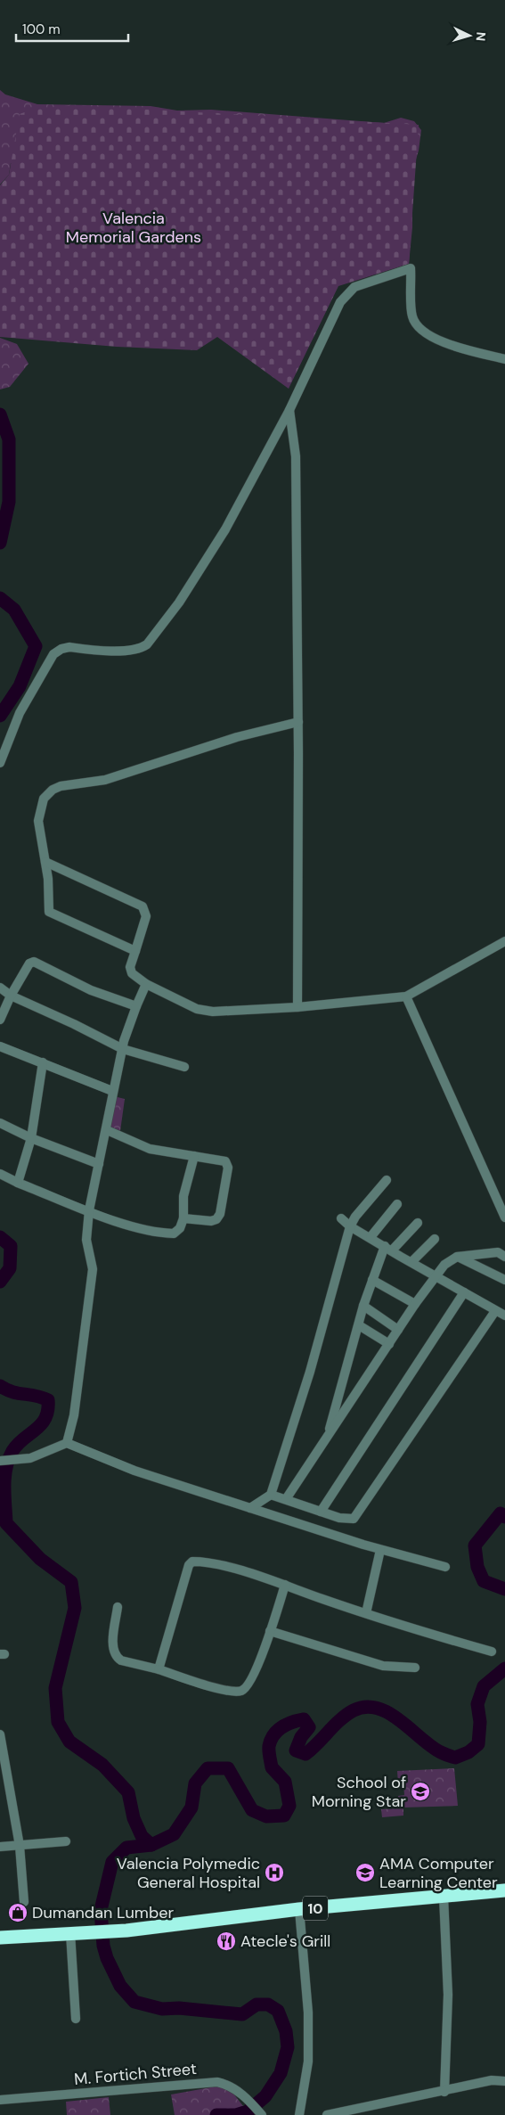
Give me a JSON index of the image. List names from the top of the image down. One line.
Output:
{"streets":{"highway":["10"],"street":["M. Fortich Street"]},"parks":["Valencia Memorial Gardens"],"places":{"school or university":["School of Morning Star","AMA Computer Learning Center"],"hospital":["Valencia Polymedic General Hospital"],"shop":["Dumandan Lumber"],"restaurant":["Atecle's Grill"]},"scale_bar":"100 m","north":"right"}
